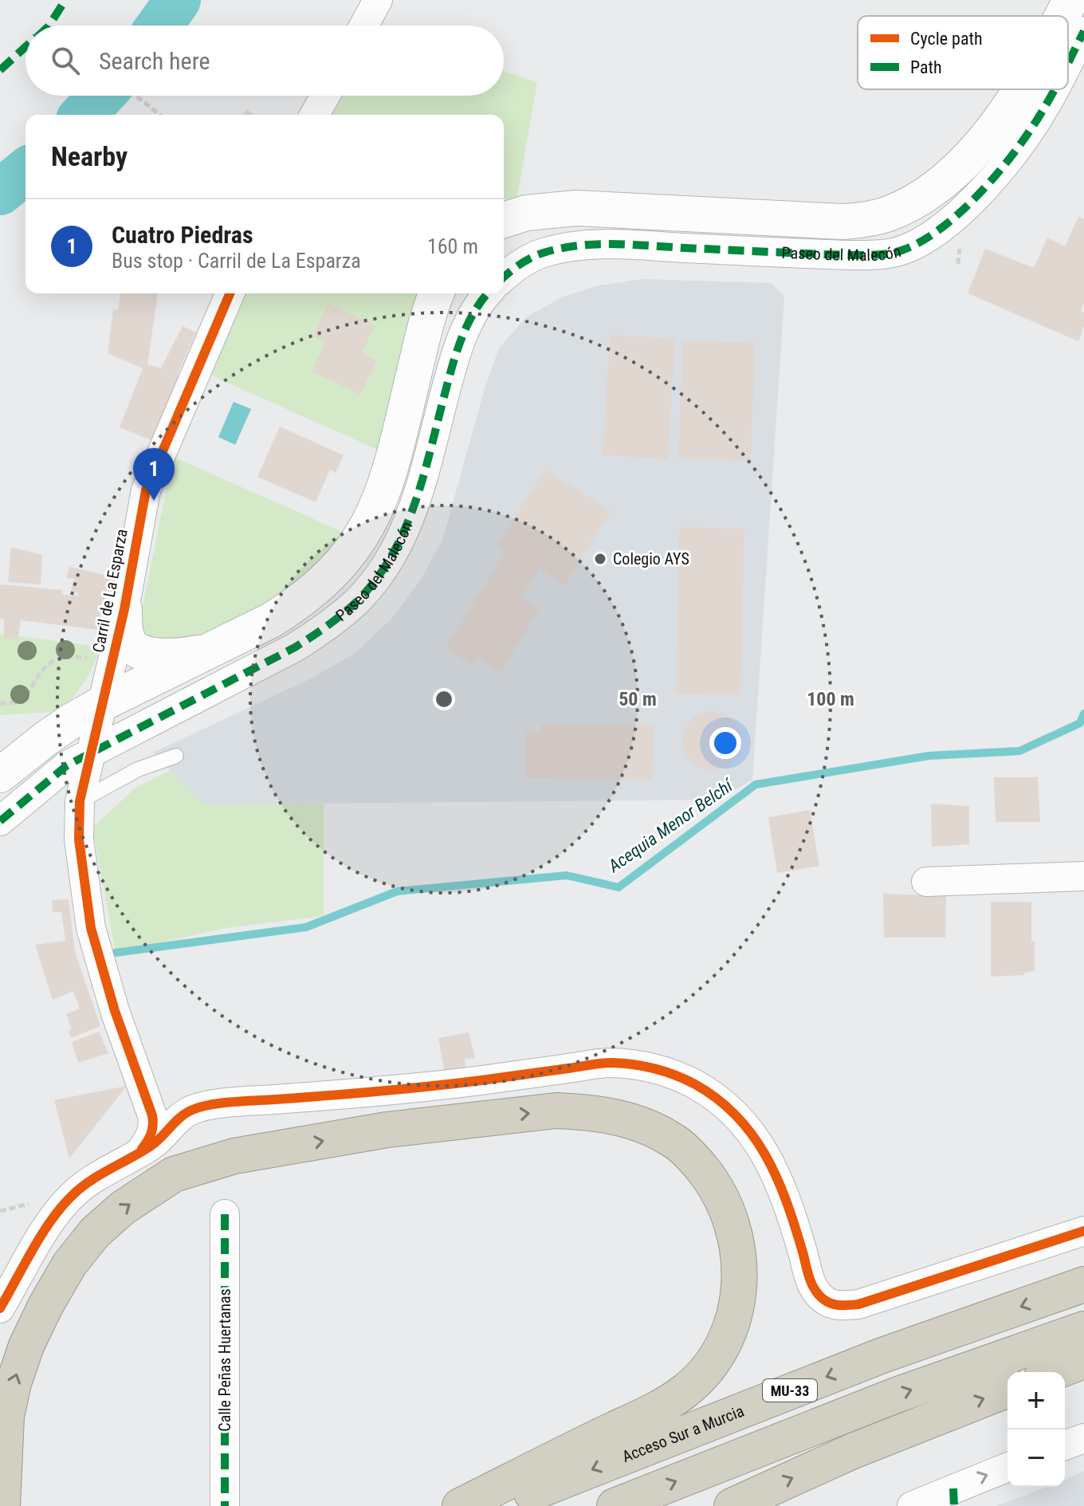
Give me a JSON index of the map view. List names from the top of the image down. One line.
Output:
{"streets":{"highway":["MU-33","Acceso Sur a Murcia"],"street":["Paseo del Malecón","Carril de La Esparza","Calle Peñas Huertanas"]},"crossings":[["Paseo del Malecón","Carril de La Esparza"]],"water":["Acequia Menor Belchí"],"places":["Colegio AYS"],"legend":["Cycle path","Path"],"page":{"search":"Search here","heading":"Nearby","list":[{"mark":"1","name":"Cuatro Piedras","note":"Bus stop · Carril de La Esparza","value":"160 m"}],"pins":"1","map_buttons":["+","−"]},"rings":["50 m","100 m"]}
